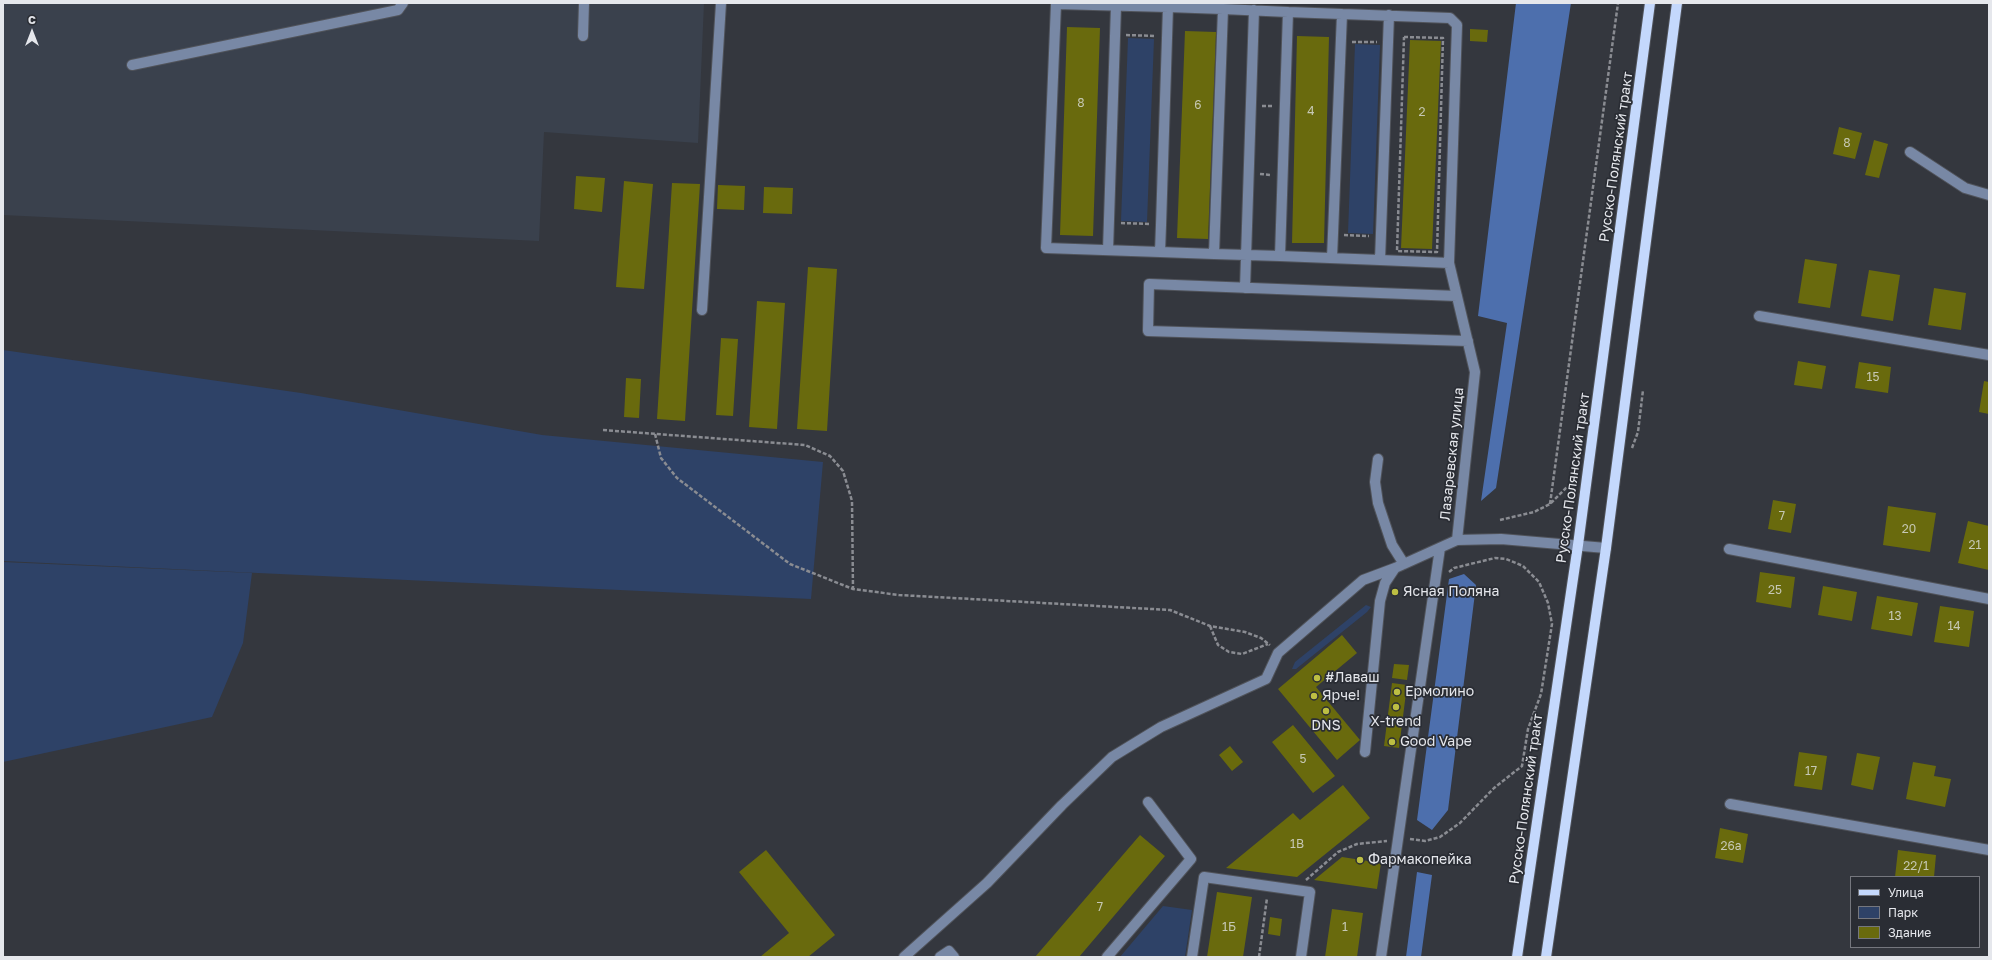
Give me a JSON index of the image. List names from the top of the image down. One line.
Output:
{"streets":{"main road":["Русско-Полянский тракт"],"street":["Лазаревская улица"]},"places":["Ясная Поляна","#Лаваш","Ермолино","Ярче!","X-trend","DNS","Good Vape","Фармакопейка"],"house_numbers":["8","6","4","2","8","15","7","20","21","25","13","14","5","17","1В","26а","22/1","7","1Б","1"],"legend":["Улица","Парк","Здание"],"north":"top"}
